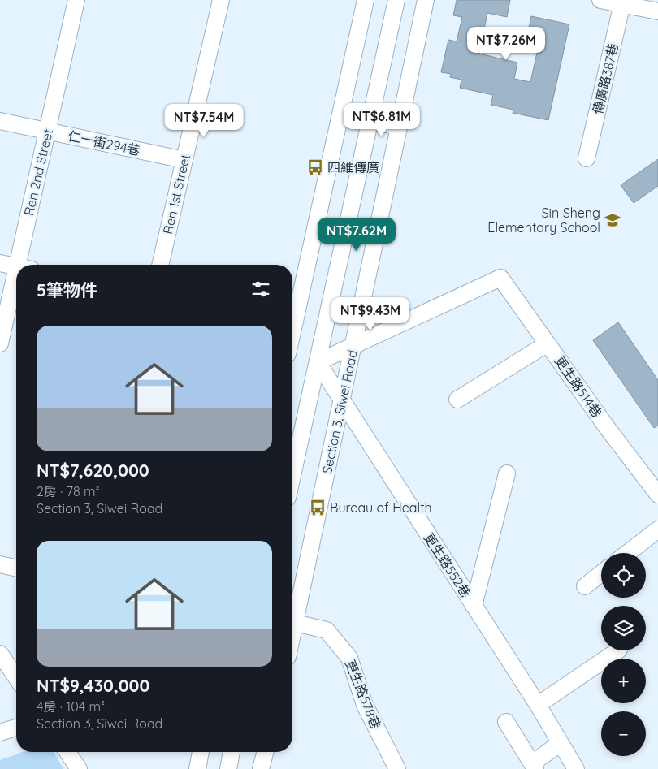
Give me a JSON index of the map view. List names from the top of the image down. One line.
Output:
{"streets":{"street":["傳廣路387巷","仁一街294巷","Ren 2nd Street","Ren 1st Street","更生路514巷","Section 3, Siwei Road","更生路552巷","更生路578巷"]},"crossings":[["仁一街294巷","Ren 2nd Street"],["仁一街294巷","Ren 1st Street"],["更生路514巷","Section 3, Siwei Road"],["Section 3, Siwei Road","更生路552巷"]],"places":{"bus stop":["四維傳廣","Bureau of Health"],"school or university":["Sin Sheng Elementary School"]},"page":{"price":["NT$7.26M","NT$6.81M","NT$7.54M","NT$7.62M","NT$9.43M"],"heading":"5筆物件","list":[{"name":"NT$7,620,000","note":"2房 · 78 m² · Section 3, Siwei Road"},{"name":"NT$9,430,000","note":"4房 · 104 m² · Section 3, Siwei Road"}],"map_buttons":["+","−"]}}
